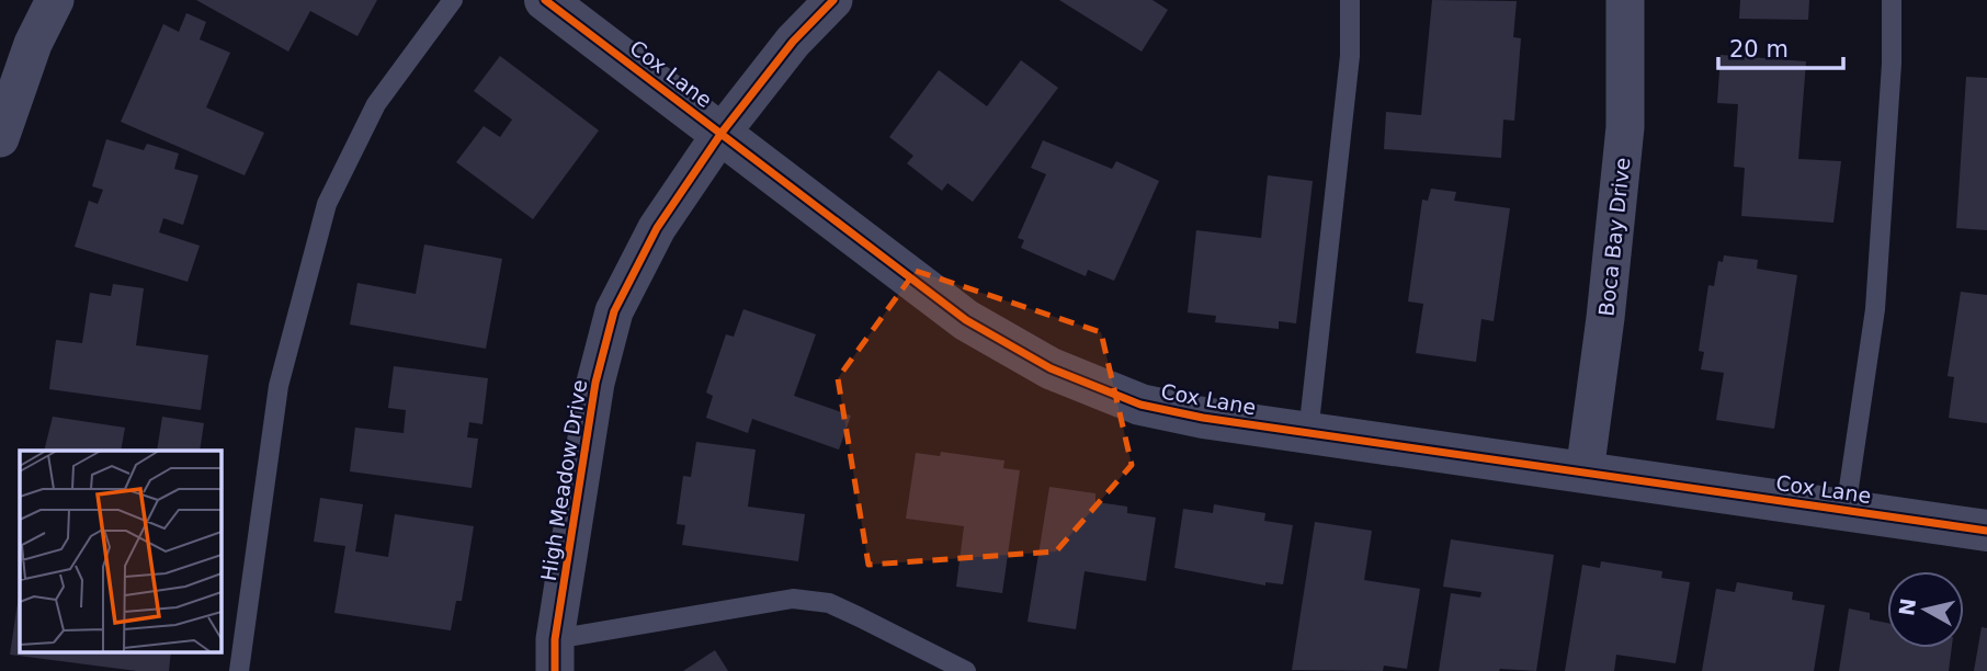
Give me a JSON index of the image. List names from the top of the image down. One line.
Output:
{"streets":{"street":["Cox Lane","Boca Bay Drive","High Meadow Drive"]},"crossings":[["Cox Lane","Boca Bay Drive"],["Cox Lane","High Meadow Drive"]],"scale_bar":"20 m","north":"left"}
